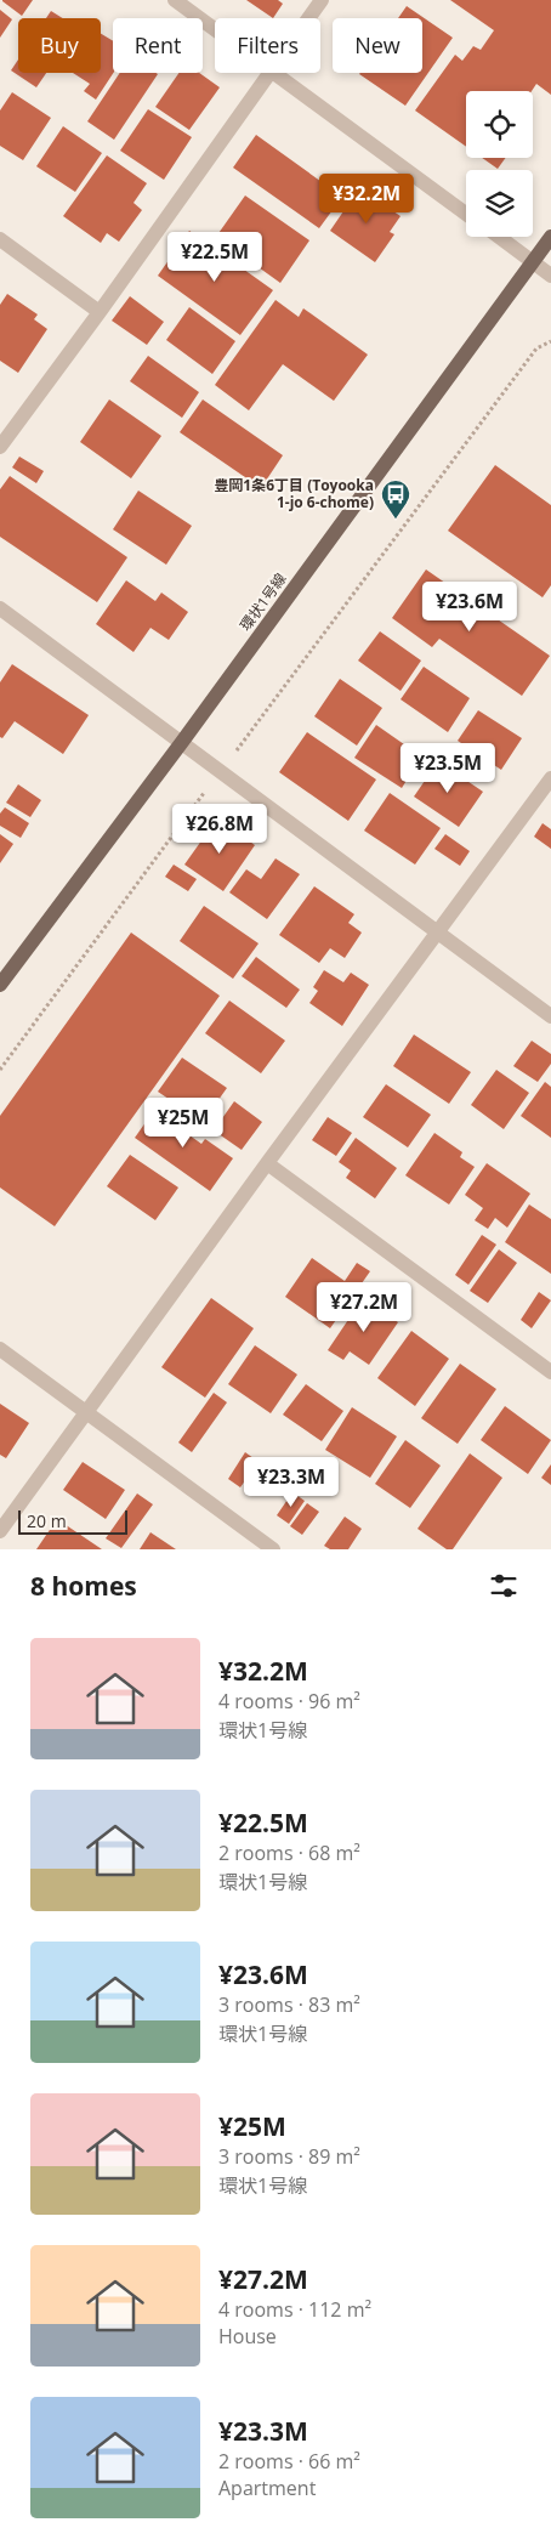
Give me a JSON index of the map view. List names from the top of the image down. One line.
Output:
{"streets":{"main road":["環状1号線"]},"places":{"bus stop":["豊岡1条6丁目 (Toyooka 1-jo 6-chome)"]},"scale_bar":"20 m","page":{"chip":["Buy","Rent","Filters","New"],"price":["¥32.2M","¥22.5M","¥23.6M","¥23.5M","¥26.8M","¥25M","¥27.2M","¥23.3M"],"scale":"20 m","heading":"8 homes","list":[{"name":"¥32.2M","note":"4 rooms · 96 m² · 環状1号線"},{"name":"¥22.5M","note":"2 rooms · 68 m² · 環状1号線"},{"name":"¥23.6M","note":"3 rooms · 83 m² · 環状1号線"},{"name":"¥25M","note":"3 rooms · 89 m² · 環状1号線"},{"name":"¥27.2M","note":"4 rooms · 112 m² · House"},{"name":"¥23.3M","note":"2 rooms · 66 m² · Apartment"}]}}
